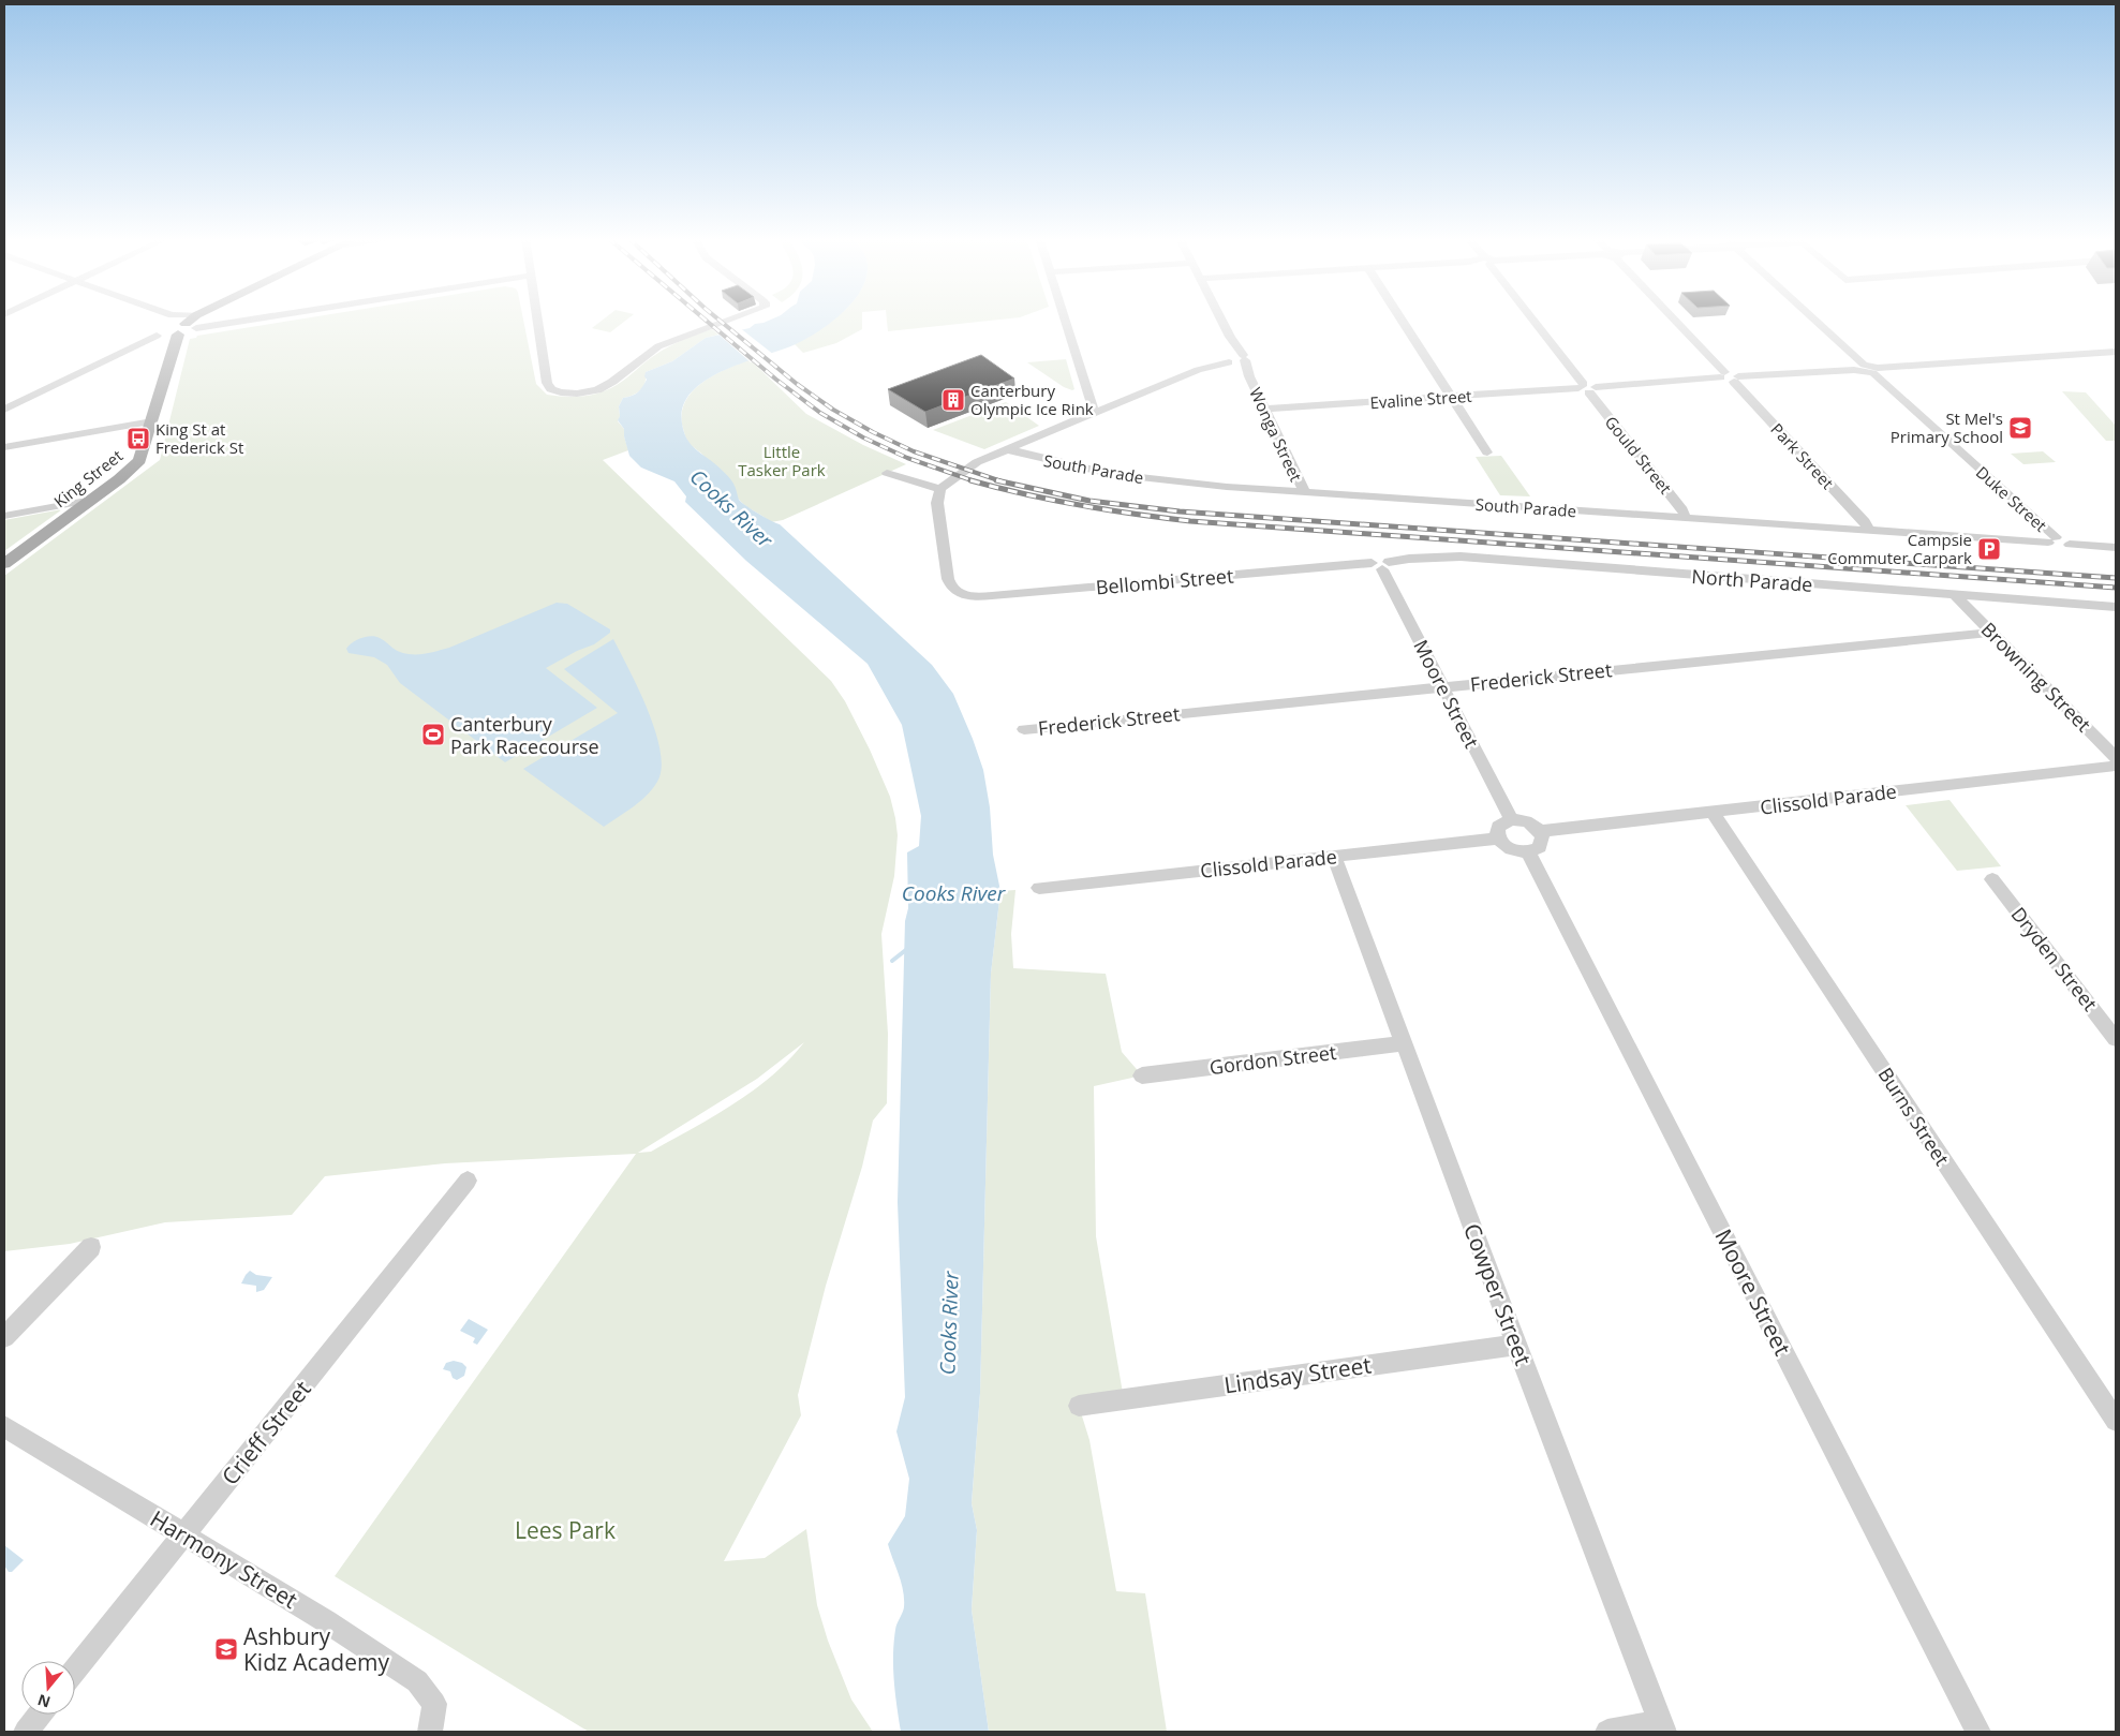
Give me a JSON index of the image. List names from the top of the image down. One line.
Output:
{"streets":{"main road":["King Street"],"street":["Evaline Street","Wonga Street","Gould Street","Park Street","South Parade","Duke Street","North Parade","Bellombi Street","Frederick Street","Browning Street","Moore Street","Clissold Parade","Dryden Street","Gordon Street","Burns Street","Cowper Street","Lindsay Street","Crieff Street","Harmony Street"]},"crossings":[["Evaline Street","Wonga Street"],["Evaline Street","Gould Street"],["Wonga Street","South Parade"],["Gould Street","South Parade"],["Park Street","South Parade"],["South Parade","Duke Street"],["North Parade","Bellombi Street"],["North Parade","Browning Street"],["North Parade","Moore Street"],["Bellombi Street","Moore Street"],["Frederick Street","Browning Street"],["Frederick Street","Moore Street"],["Moore Street","Clissold Parade"],["Clissold Parade","Burns Street"],["Clissold Parade","Cowper Street"],["Gordon Street","Cowper Street"],["Cowper Street","Lindsay Street"],["Crieff Street","Harmony Street"]],"water":["Cooks River"],"parks":["Little Tasker Park","Lees Park"],"places":{"building":["Canterbury Olympic Ice Rink"],"school or university":["St Mel's Primary School","Ashbury Kidz Academy"],"bus stop":["King St at Frederick St"],"parking":["Campsie Commuter Carpark"],"sports":["Canterbury Park Racecourse"]},"north":"bottom"}
